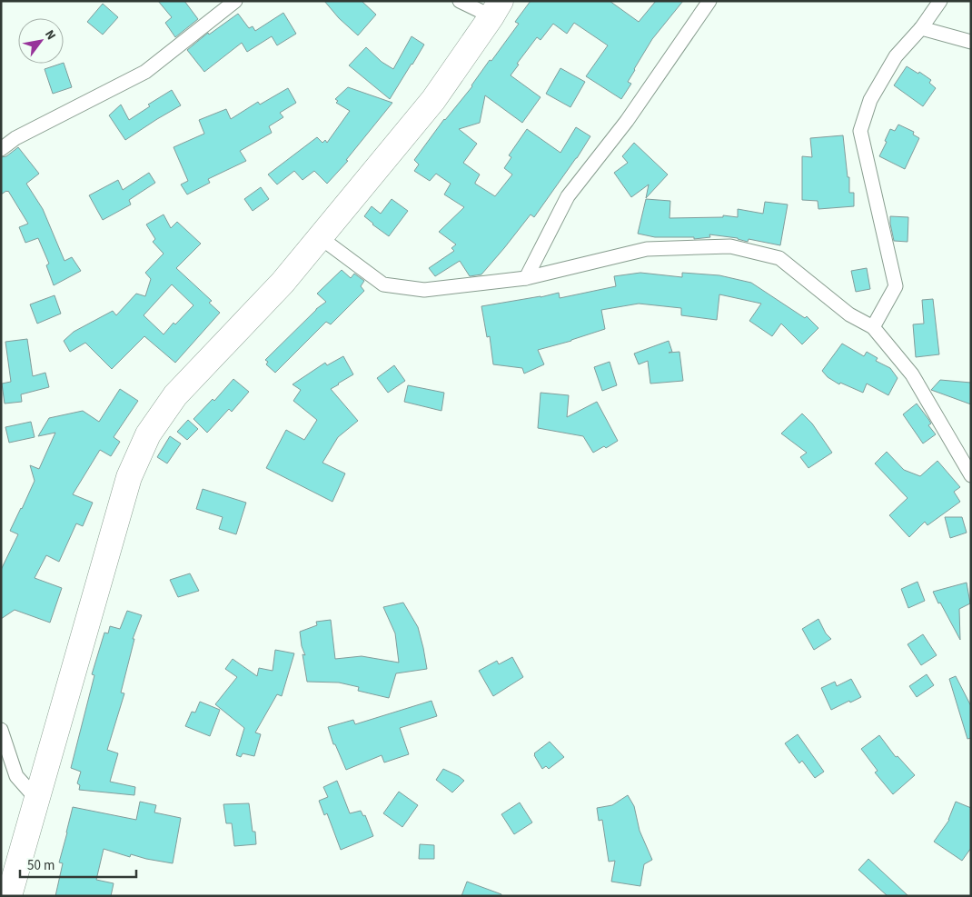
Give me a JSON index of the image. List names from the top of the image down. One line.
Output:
{"scale_bar":"50 m","north":"top right"}
